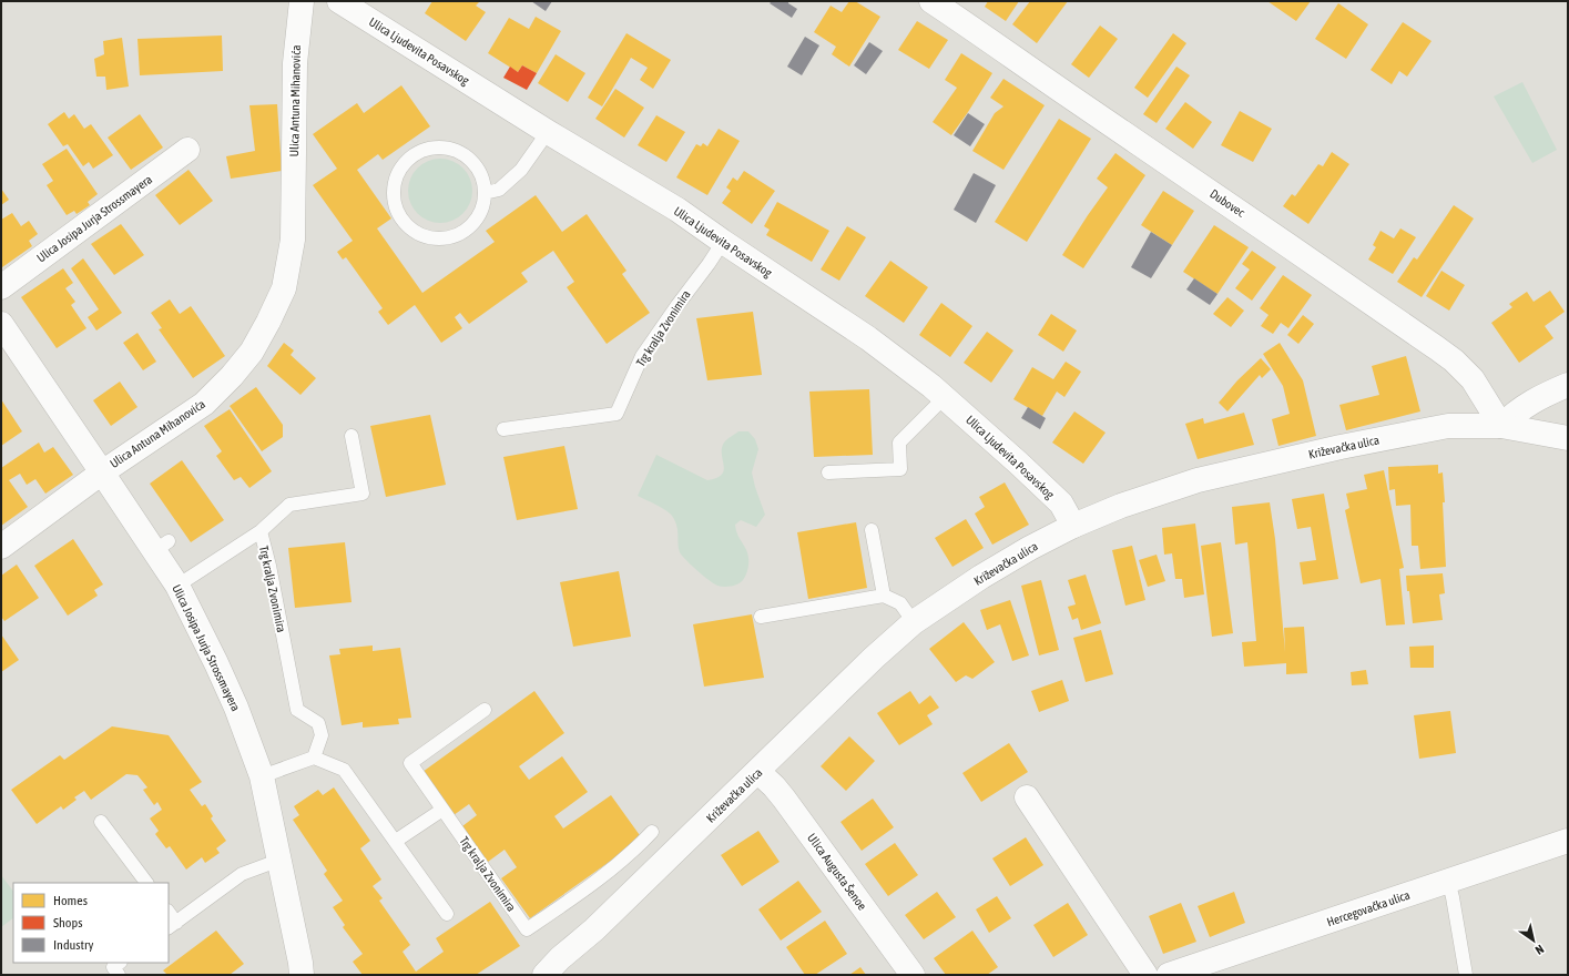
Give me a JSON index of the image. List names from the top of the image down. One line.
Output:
{"streets":{"street":["Ulica Ljudevita Posavskog","Ulica Antuna Mihanovića","Dubovec","Ulica Josipa Jurja Strossmayera","Križevačka ulica","Ulica Augusta Šenoe","Hercegovačka ulica"],"lane":["Trg kralja Zvonimira"]},"crossings":[["Ulica Ljudevita Posavskog","Trg kralja Zvonimira"],["Ulica Ljudevita Posavskog","Križevačka ulica"],["Ulica Antuna Mihanovića","Ulica Josipa Jurja Strossmayera"],["Dubovec","Križevačka ulica"],["Ulica Josipa Jurja Strossmayera","Trg kralja Zvonimira"],["Križevačka ulica","Ulica Augusta Šenoe"]],"legend":["Homes","Shops","Industry"],"north":"bottom right"}
